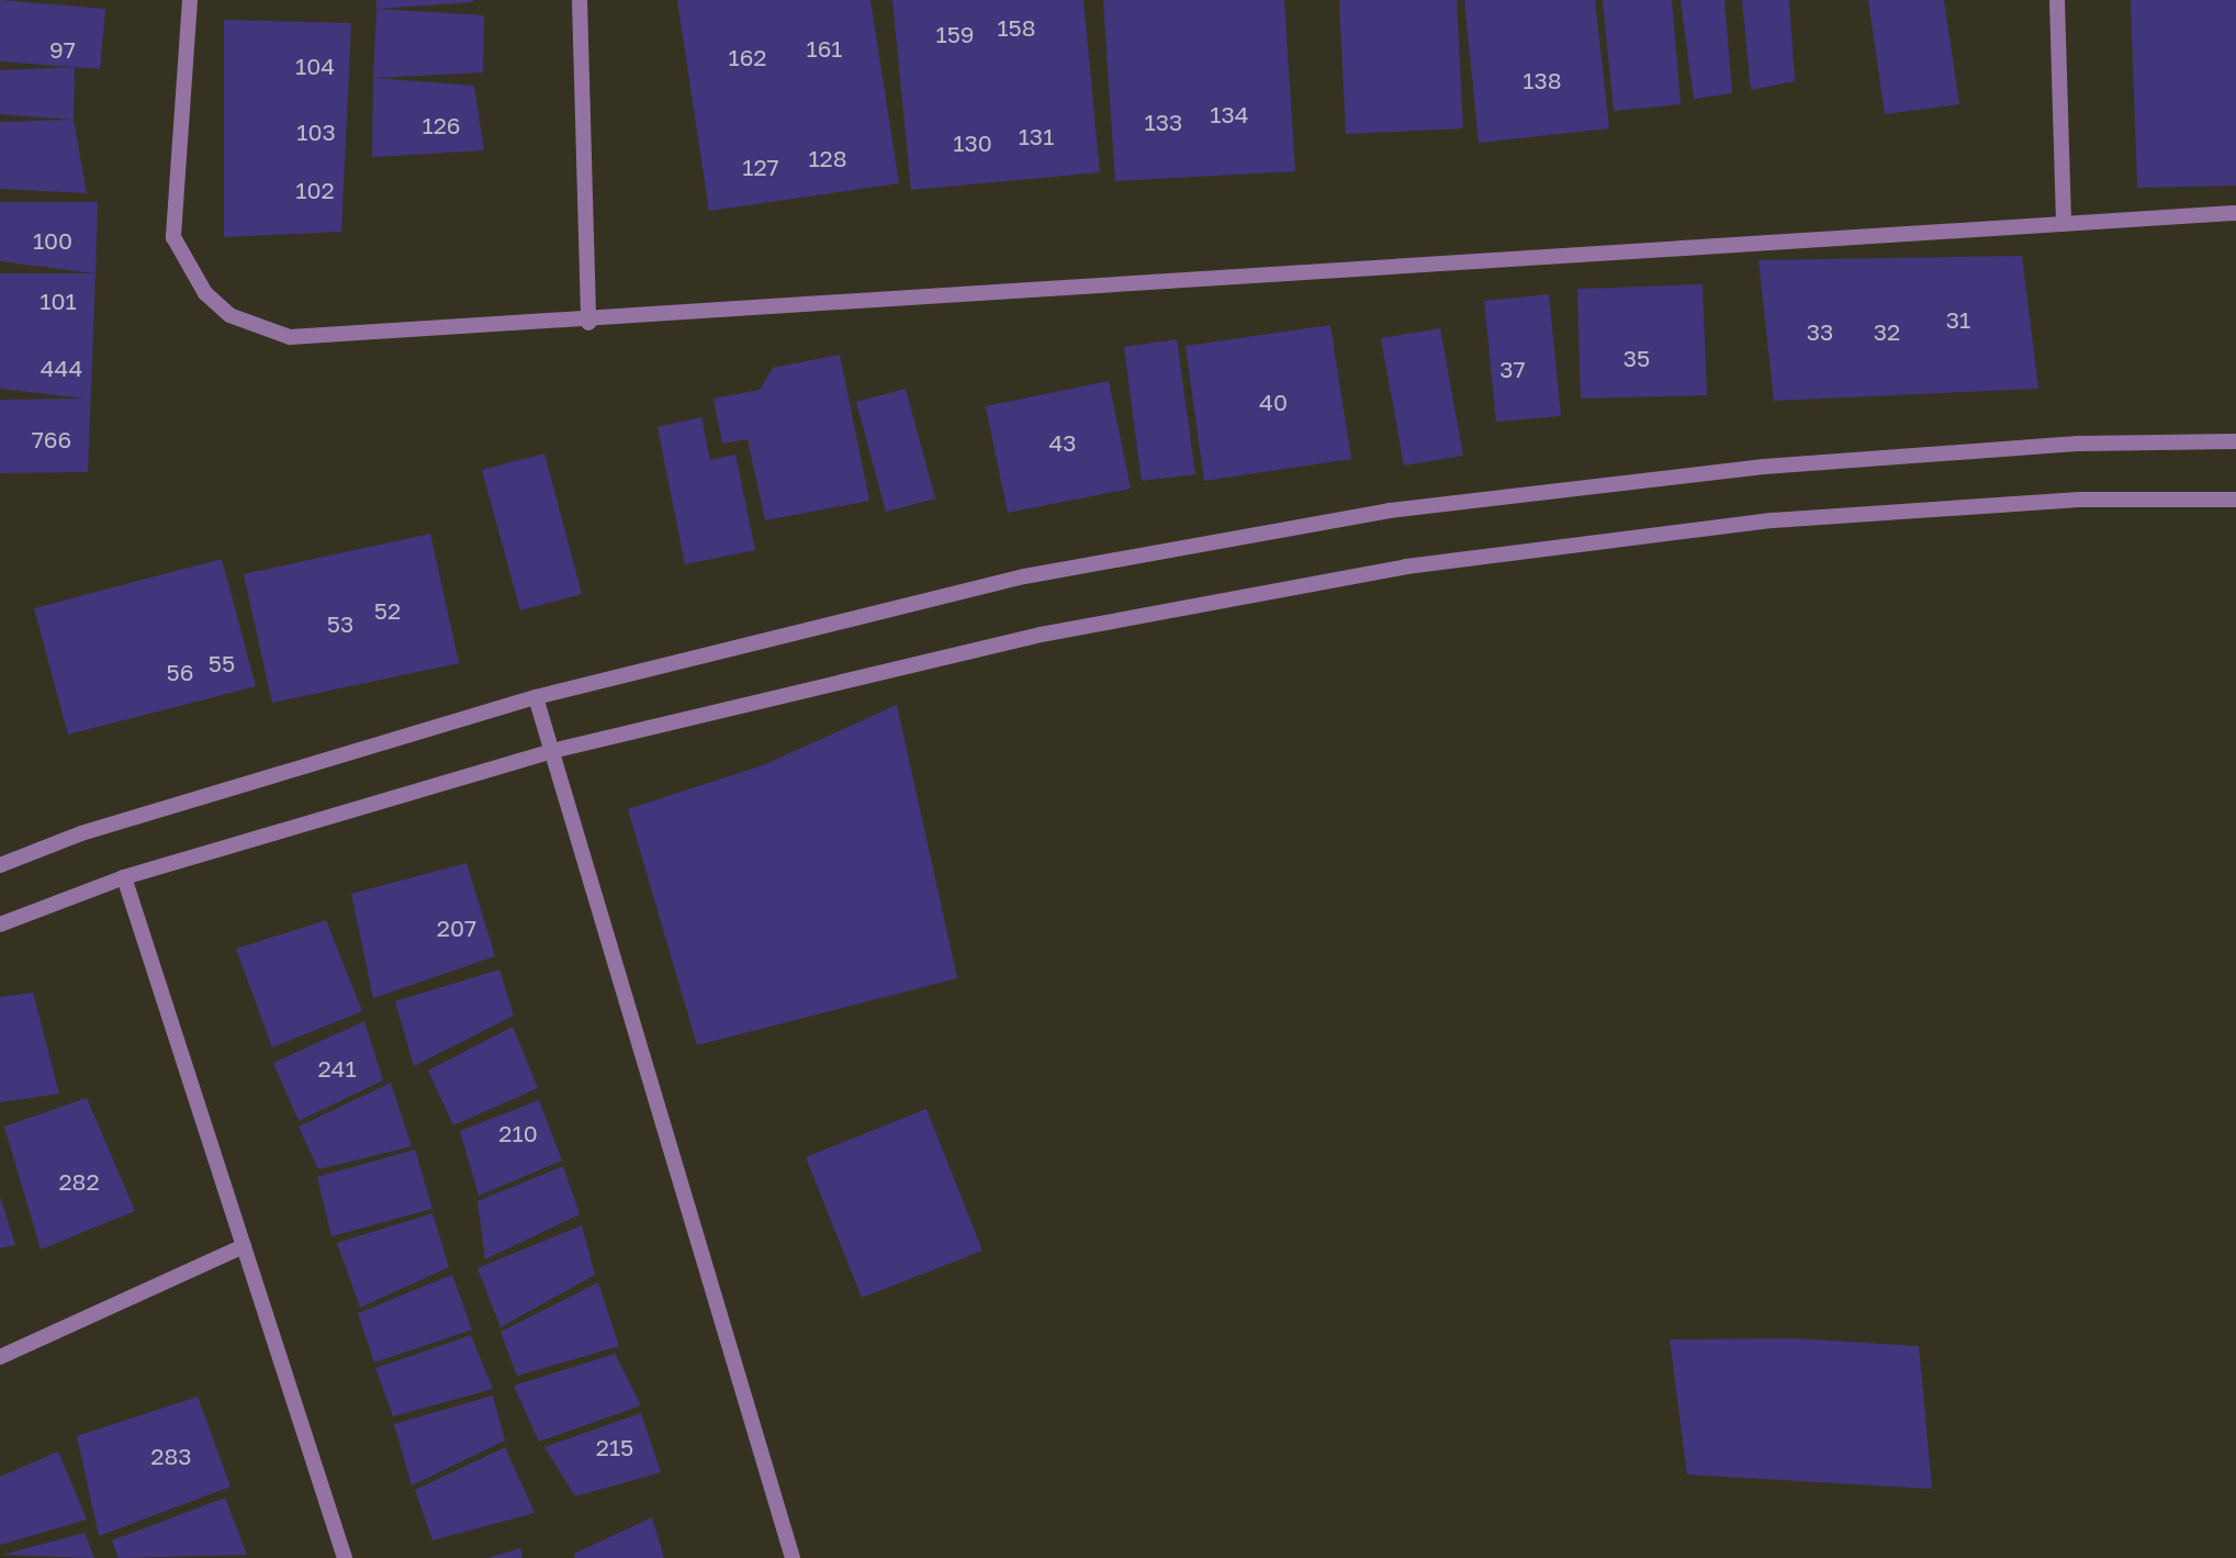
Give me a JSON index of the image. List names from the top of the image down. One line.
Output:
{"house_numbers":["158","159","161","97","162","104","138","134","133","126","103","131","130","128","127","102","100","101","31","33","32","35","444","37","40","766","43","52","53","55","56","207","241","210","282","215","283"]}
